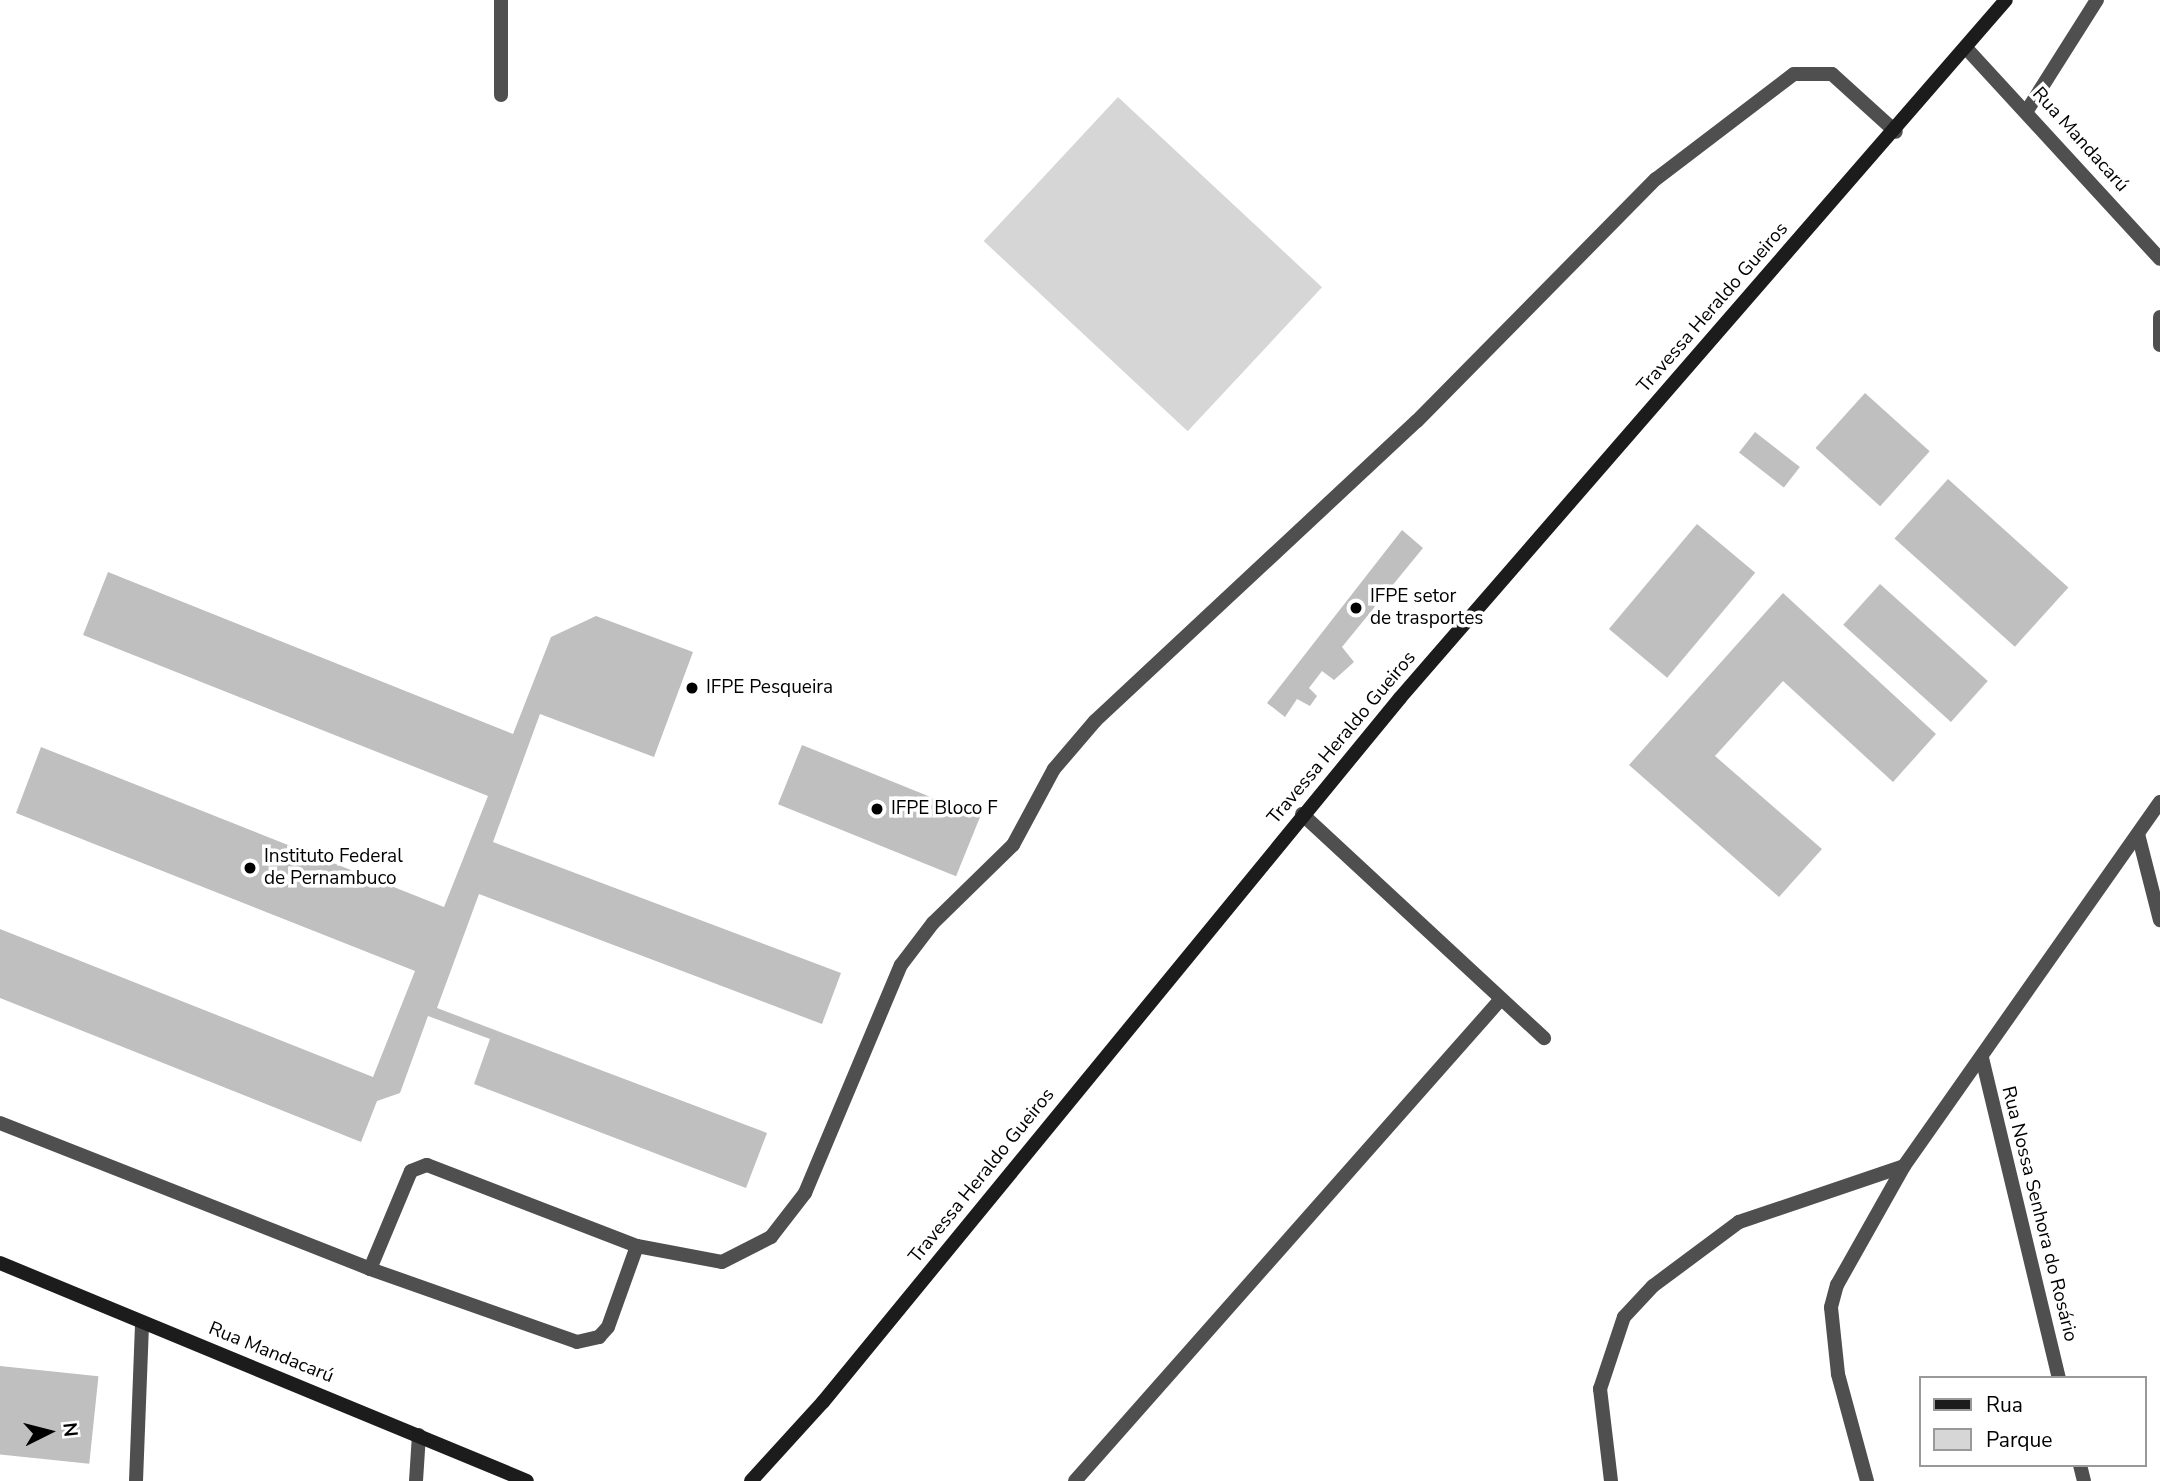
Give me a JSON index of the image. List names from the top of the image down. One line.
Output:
{"streets":{"street":["Rua Mandacarú","Travessa Heraldo Gueiros","Rua Nossa Senhora do Rosário"]},"crossings":[["Rua Mandacarú","Travessa Heraldo Gueiros"]],"places":["IFPE setor de trasportes","IFPE Pesqueira","IFPE Bloco F","Instituto Federal de Pernambuco"],"legend":["Rua","Parque"],"north":"right"}
